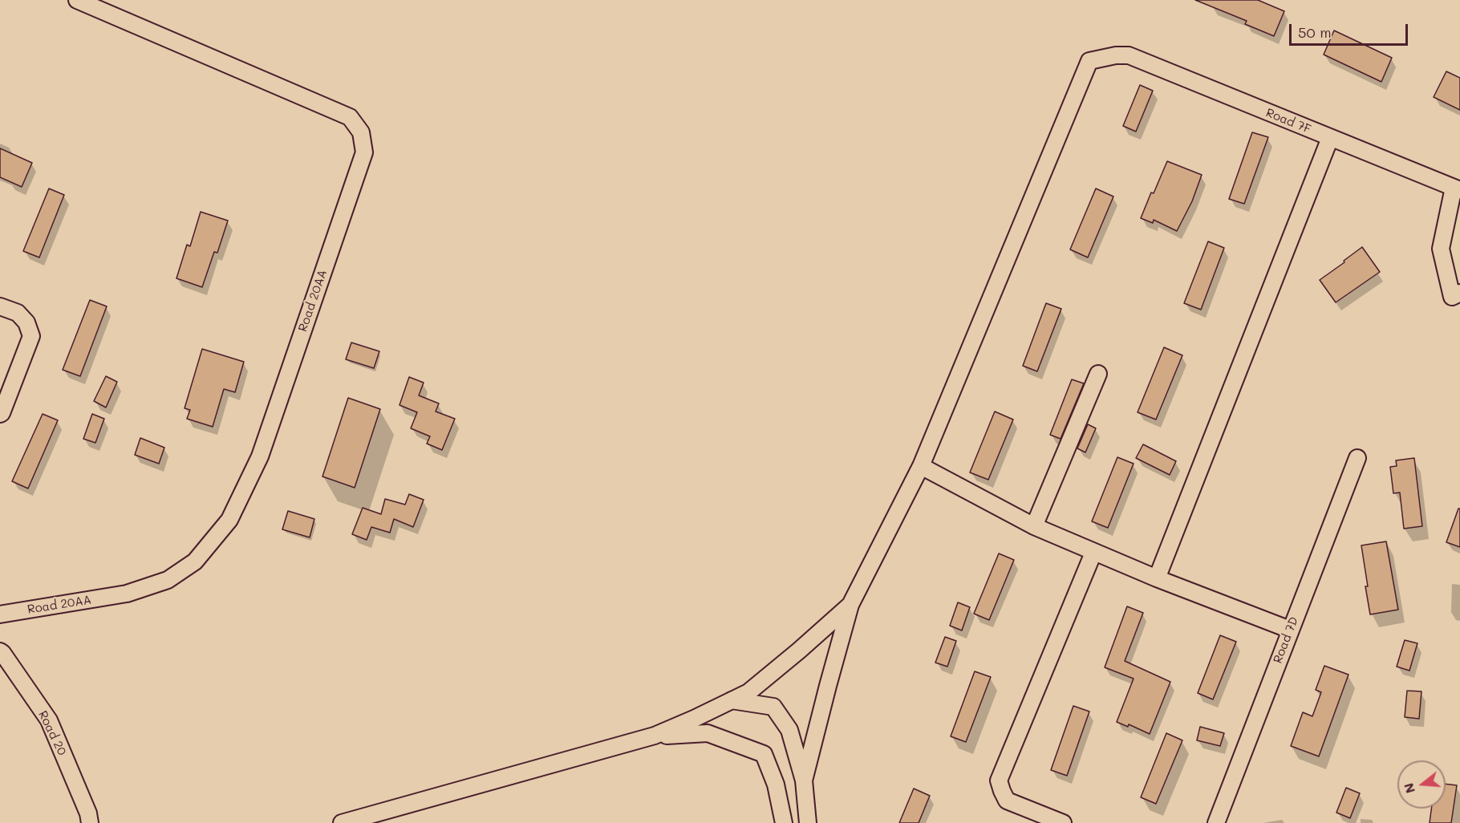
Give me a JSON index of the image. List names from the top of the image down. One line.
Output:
{"streets":{"street":["Road 7F","Road 20AA","Road 7D","Road 20"]},"scale_bar":"50 m","north":"left"}
